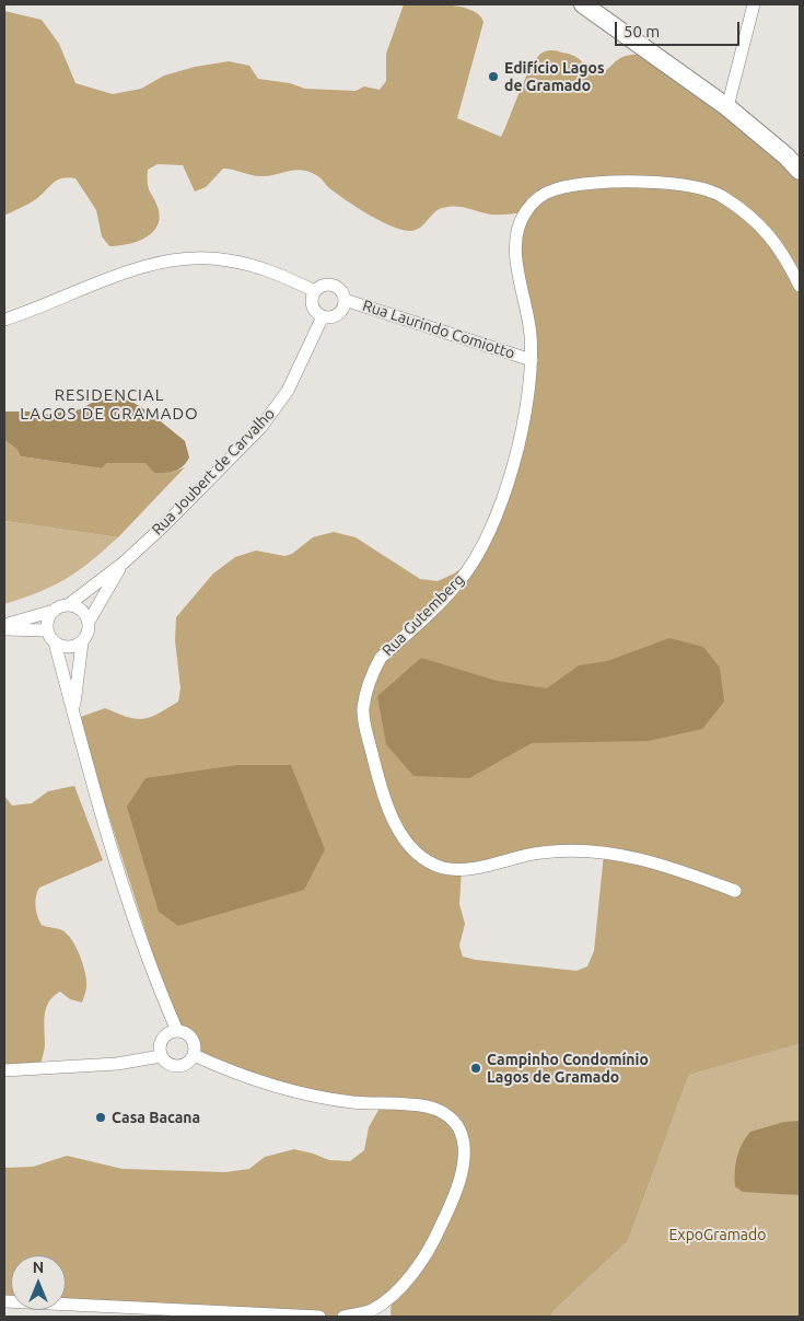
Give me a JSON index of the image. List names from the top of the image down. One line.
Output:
{"streets":{"street":["Rua Laurindo Comiotto","Rua Joubert de Carvalho","Rua Gutemberg"]},"crossings":[["Rua Laurindo Comiotto","Rua Joubert de Carvalho"],["Rua Laurindo Comiotto","Rua Gutemberg"]],"districts":["RESIDENCIAL LAGOS DE GRAMADO"],"parks":["ExpoGramado"],"places":["Edifício Lagos de Gramado","Campinho Condomínio Lagos de Gramado","Casa Bacana"],"scale_bar":"50 m","north":"top"}
